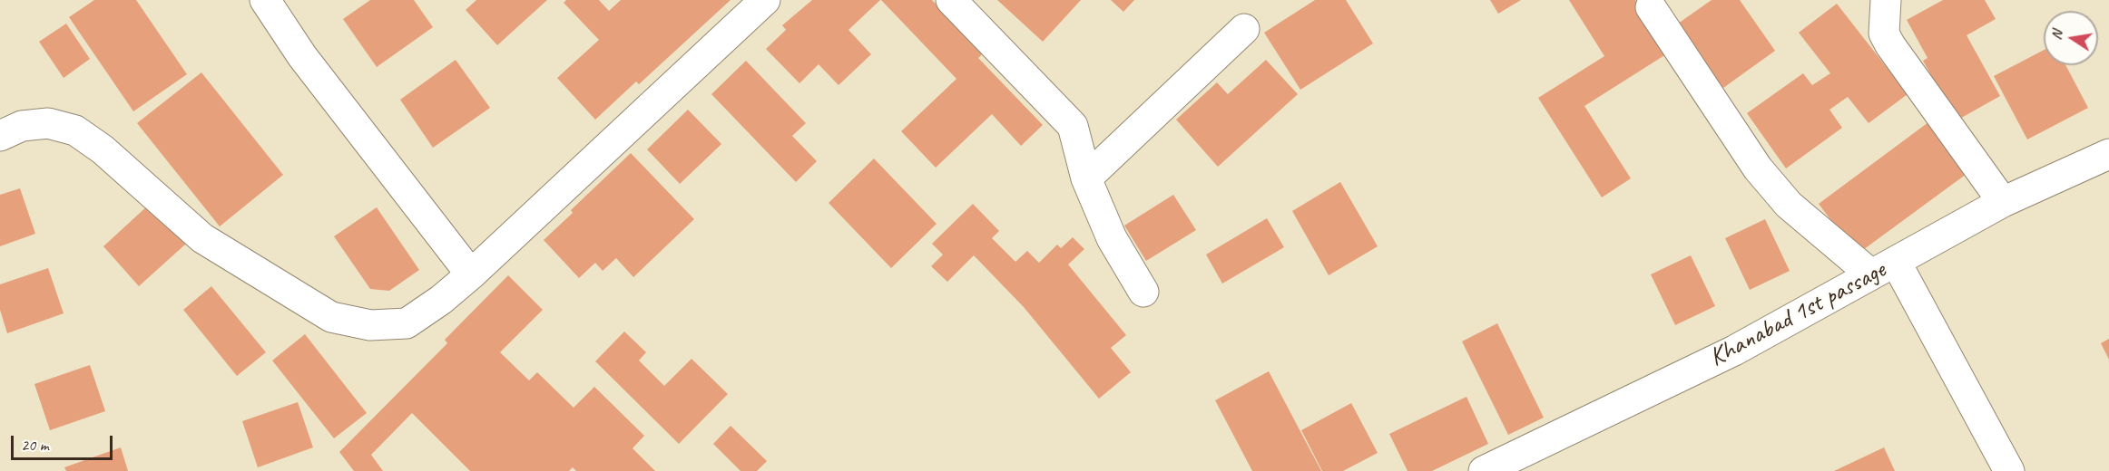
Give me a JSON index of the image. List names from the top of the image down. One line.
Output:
{"streets":{"street":["Khanabad 1st passage"]},"scale_bar":"20 m","north":"left"}
